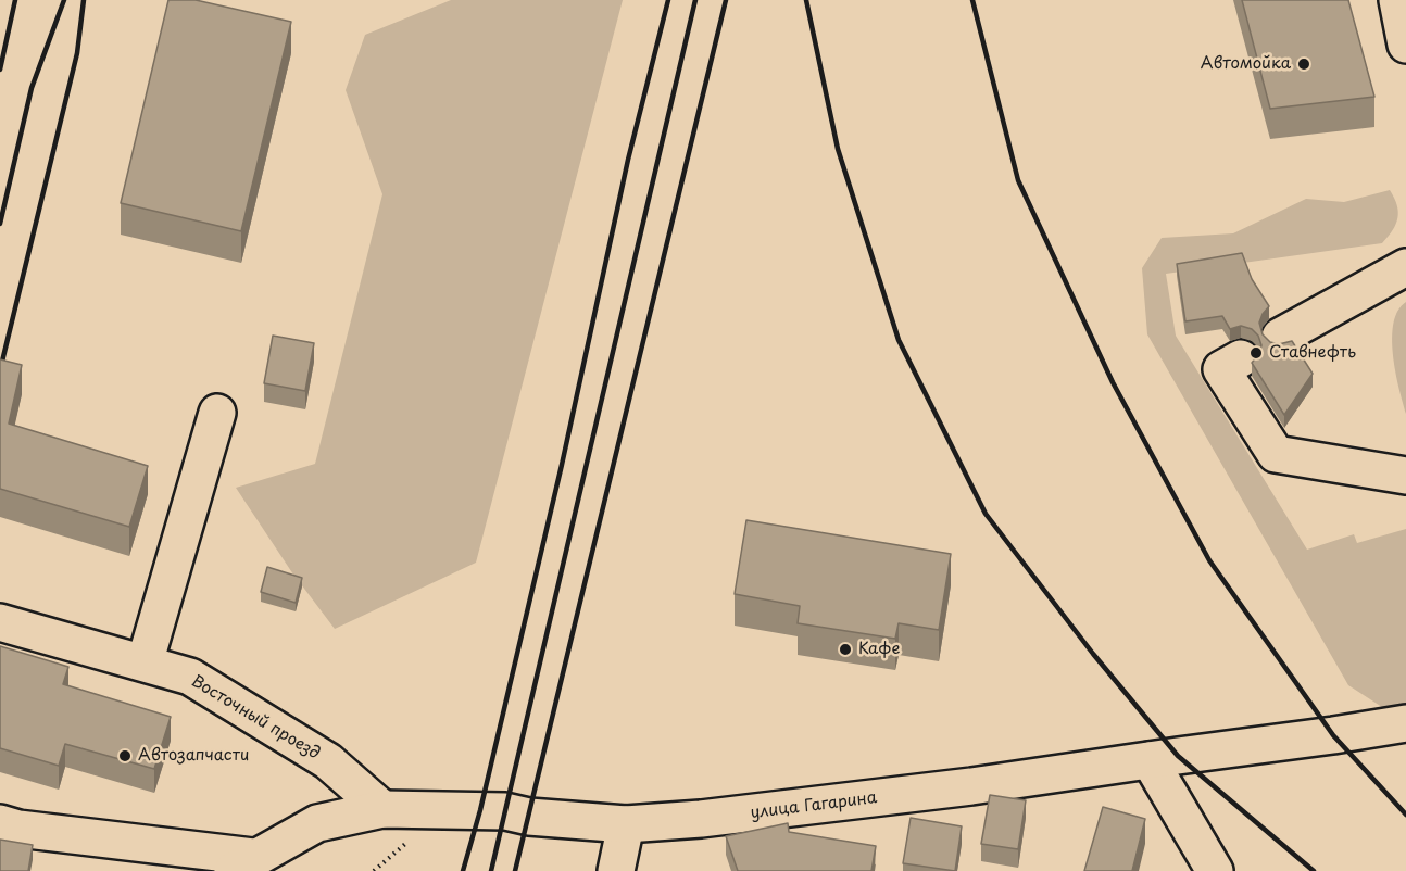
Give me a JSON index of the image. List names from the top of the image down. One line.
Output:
{"streets":{"main road":["Восточный проезд","улица Гагарина"]},"crossings":[["Восточный проезд","улица Гагарина"]],"places":["Автомойка","Ставнефть","Кафе","Автозапчасти"]}
